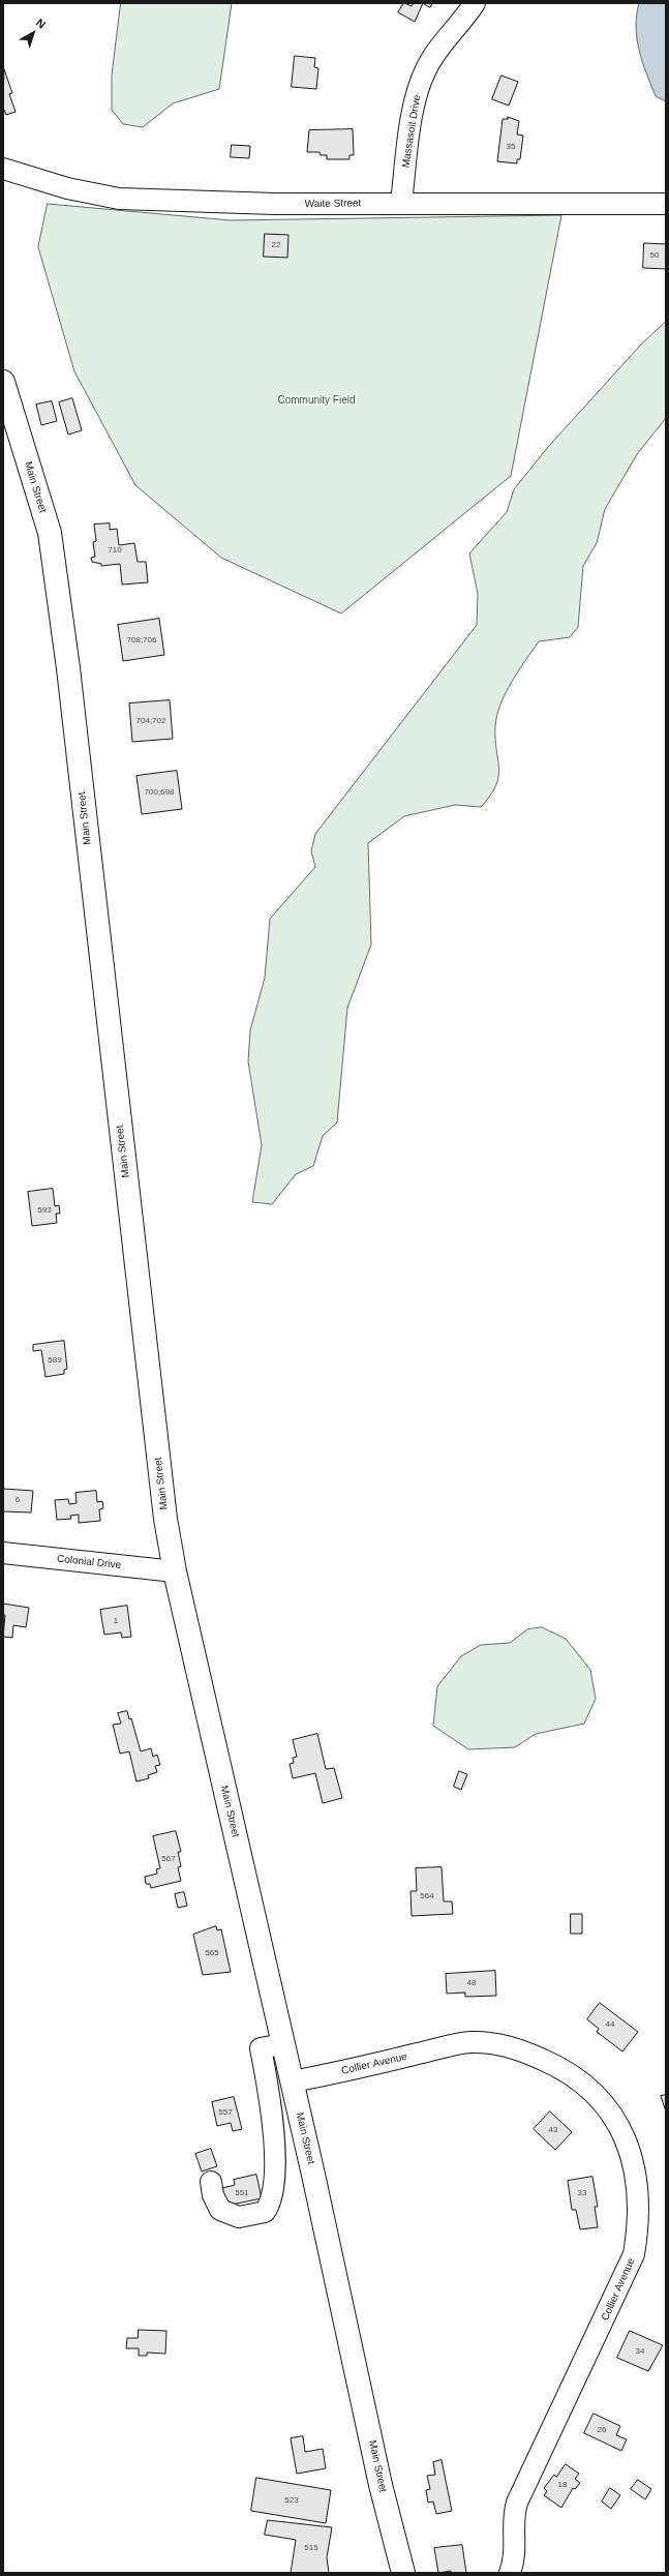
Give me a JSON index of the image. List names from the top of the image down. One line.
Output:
{"streets":{"highway":["Main Street"],"street":["Massasoit Drive","Waite Street","Colonial Drive","Collier Avenue"]},"crossings":[["Massasoit Drive","Waite Street"],["Main Street","Colonial Drive"],["Main Street","Collier Avenue"]],"parks":["Community Field"],"house_numbers":["35","22","50","710","708;706","704;702","700;698","593","589","6","1","567","564","565","48","44","557","43","551","33","34","26","18","523","515"],"north":"top right"}
